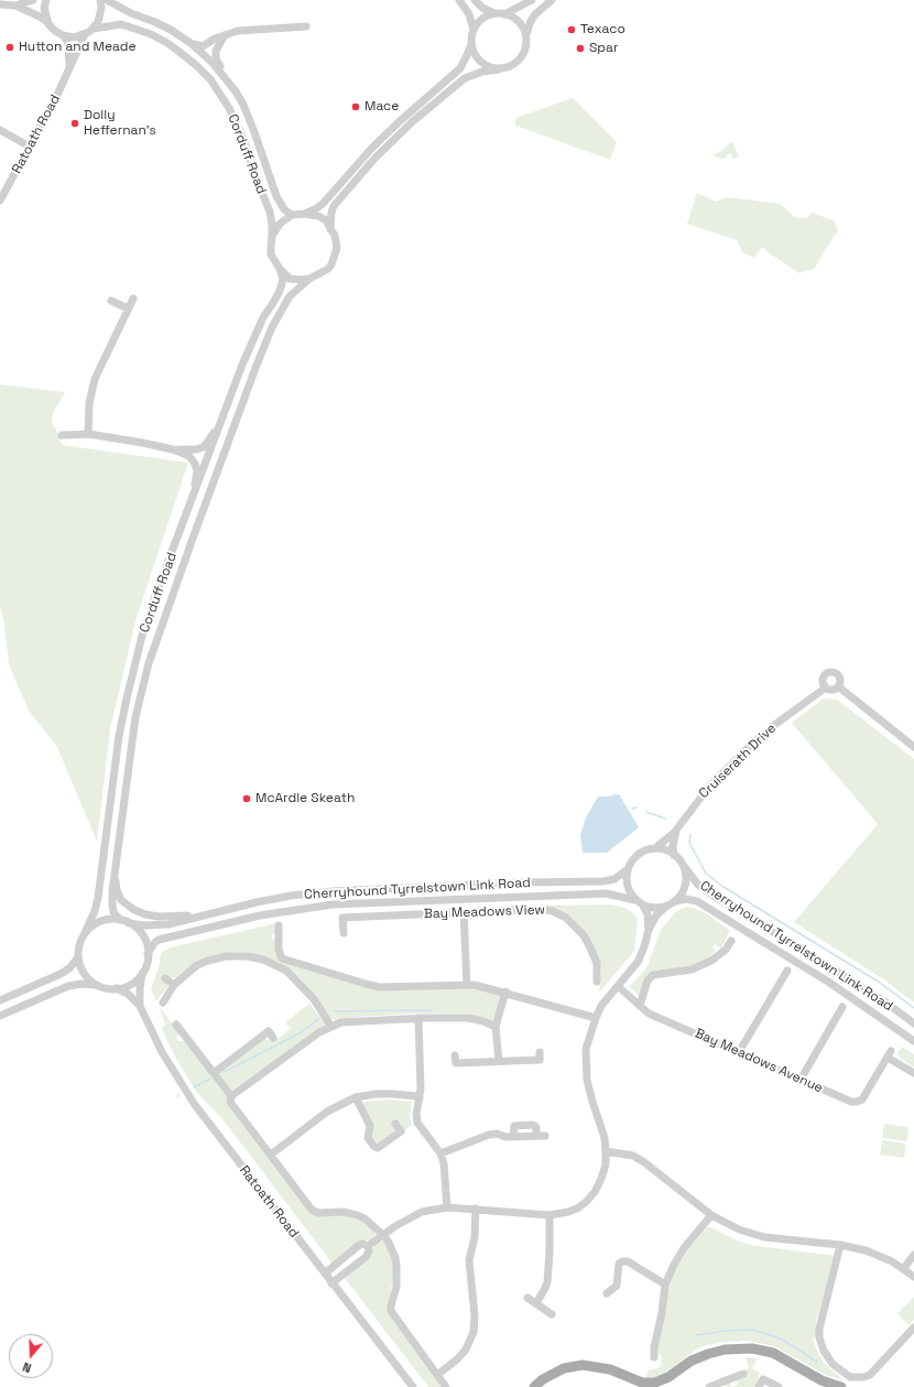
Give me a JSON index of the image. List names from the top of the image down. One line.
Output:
{"streets":{"street":["Ratoath Road","Corduff Road","Cruiserath Drive","Cherryhound Tyrrelstown Link Road","Bay Meadows View","Bay Meadows Avenue"]},"crossings":[["Ratoath Road","Corduff Road"],["Ratoath Road","Cherryhound Tyrrelstown Link Road"],["Corduff Road","Cherryhound Tyrrelstown Link Road"],["Cruiserath Drive","Cherryhound Tyrrelstown Link Road"]],"places":["Texaco","Hutton and Meade","Spar","Mace","Dolly Heffernan's","McArdle Skeath"],"north":"bottom"}
